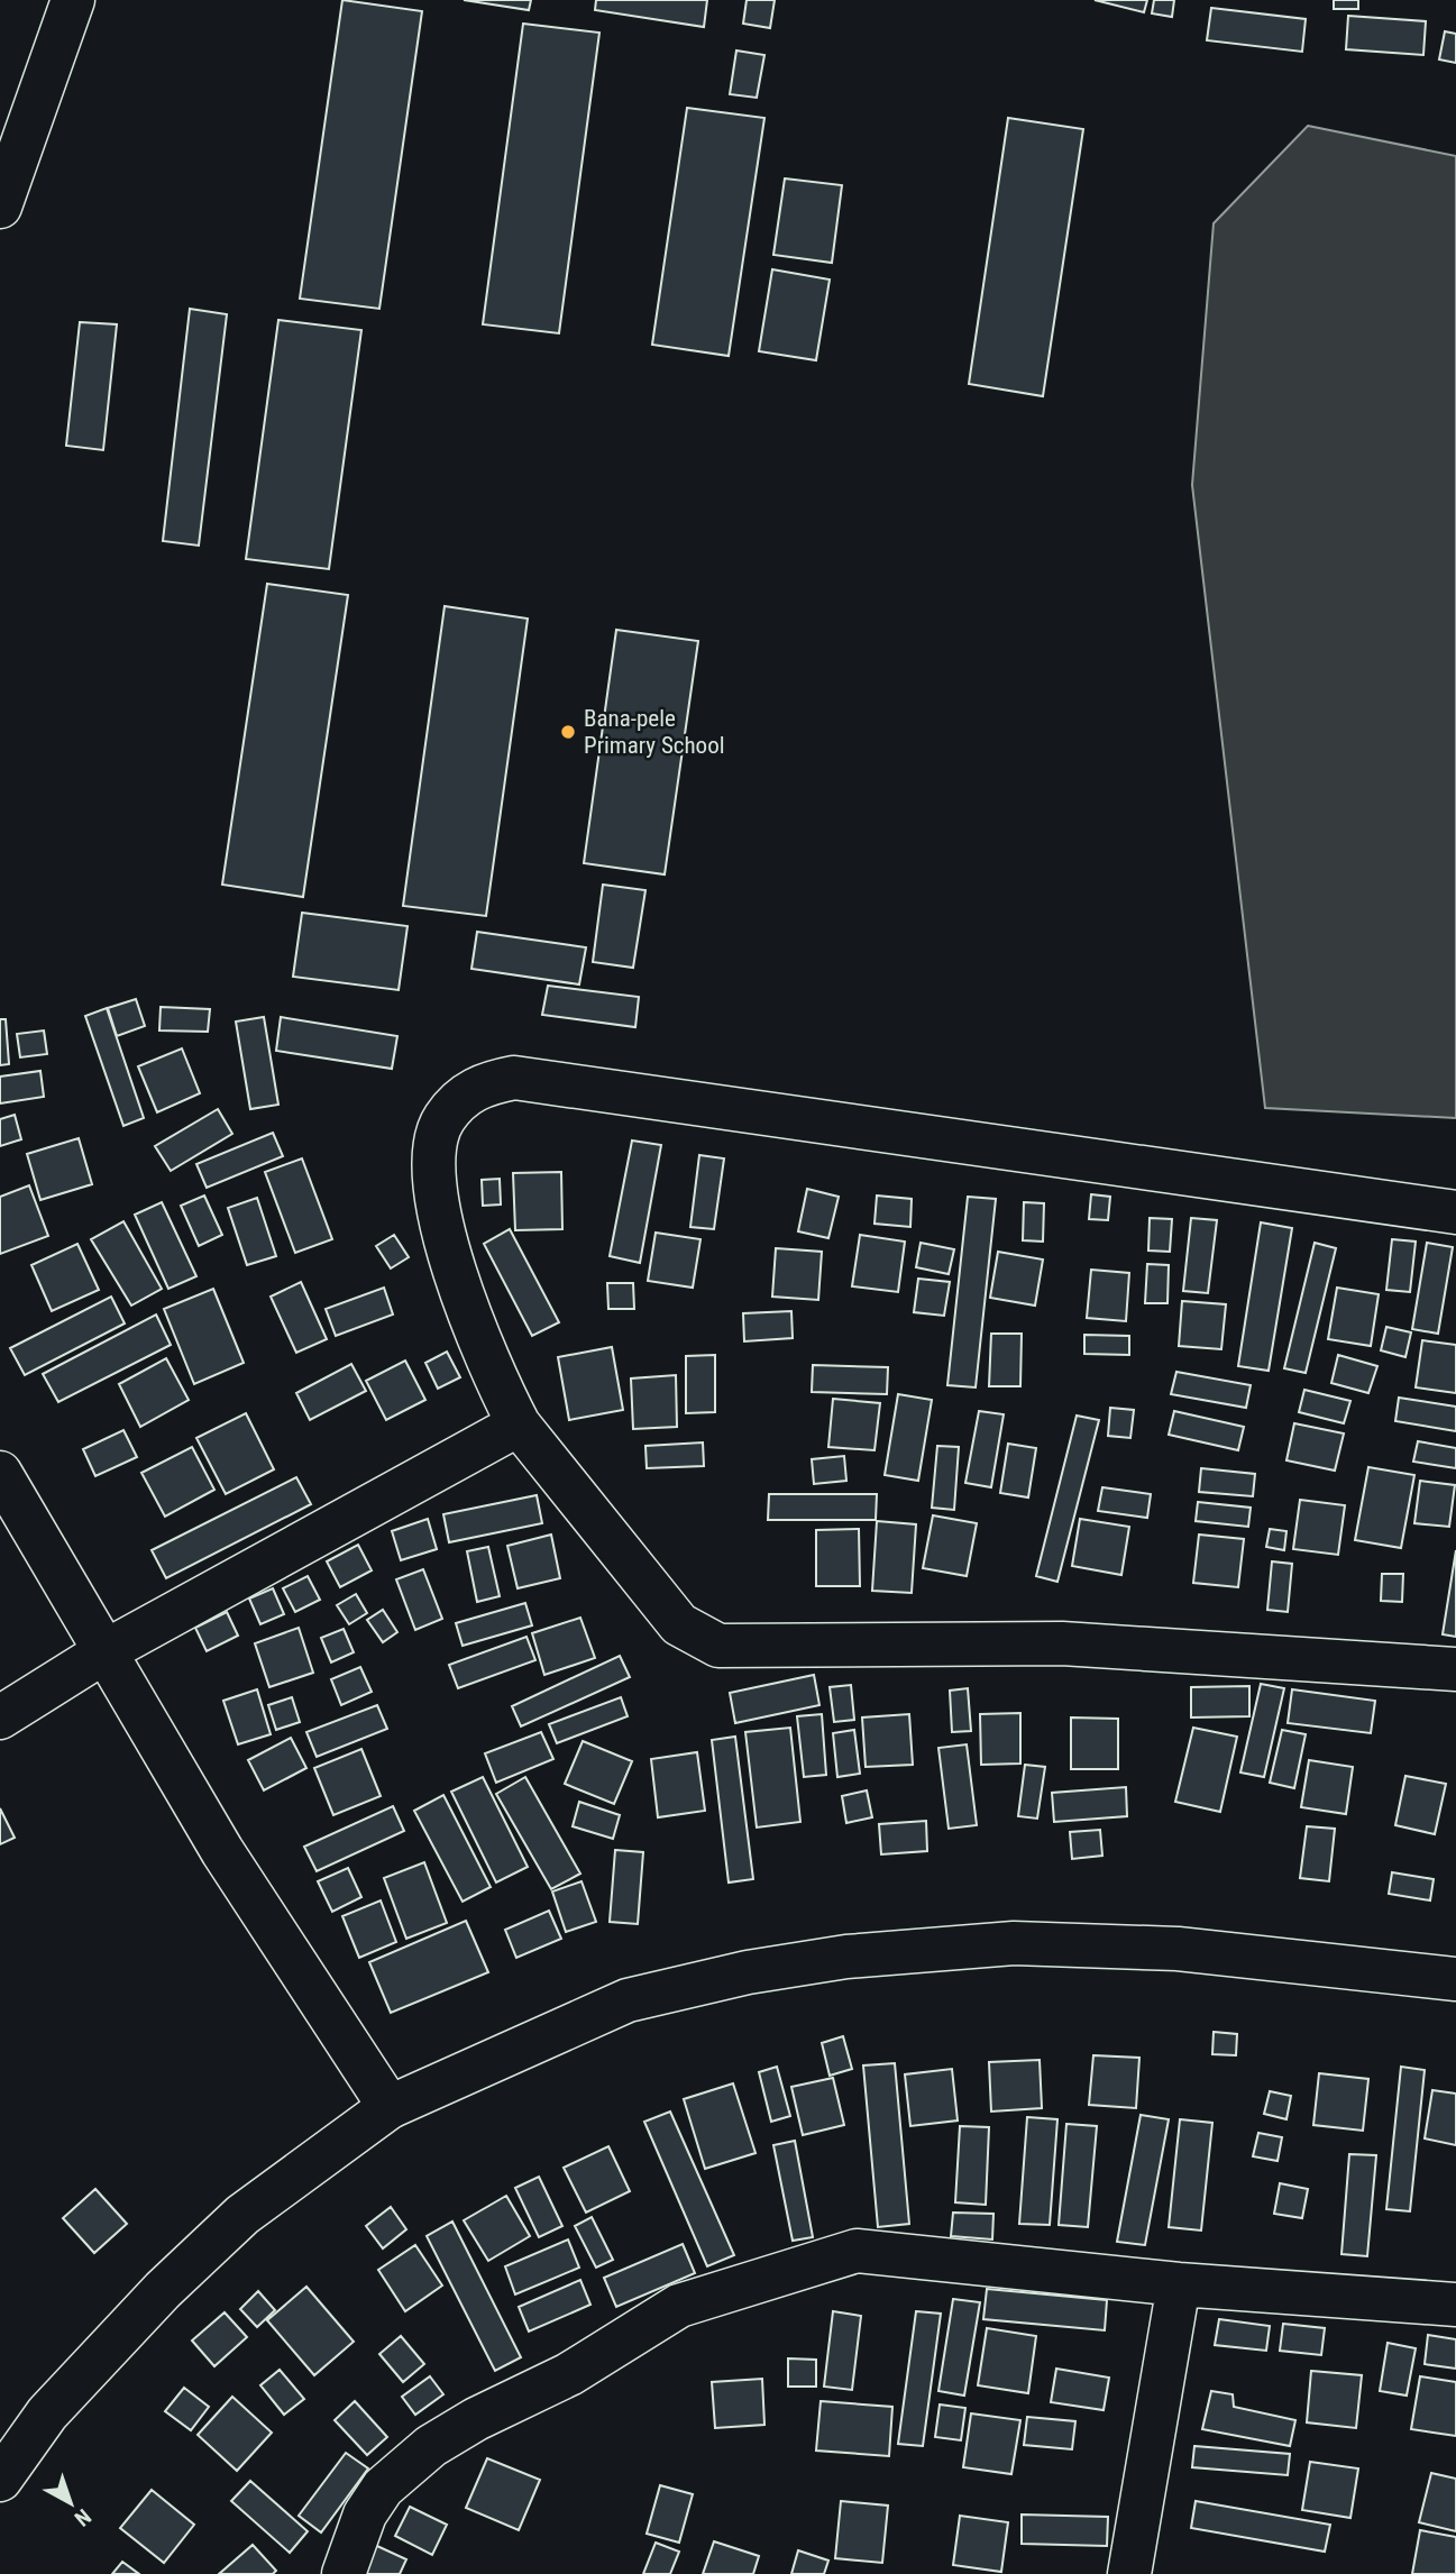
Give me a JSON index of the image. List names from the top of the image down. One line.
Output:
{"places":["Bana-pele Primary School"],"north":"bottom right"}
